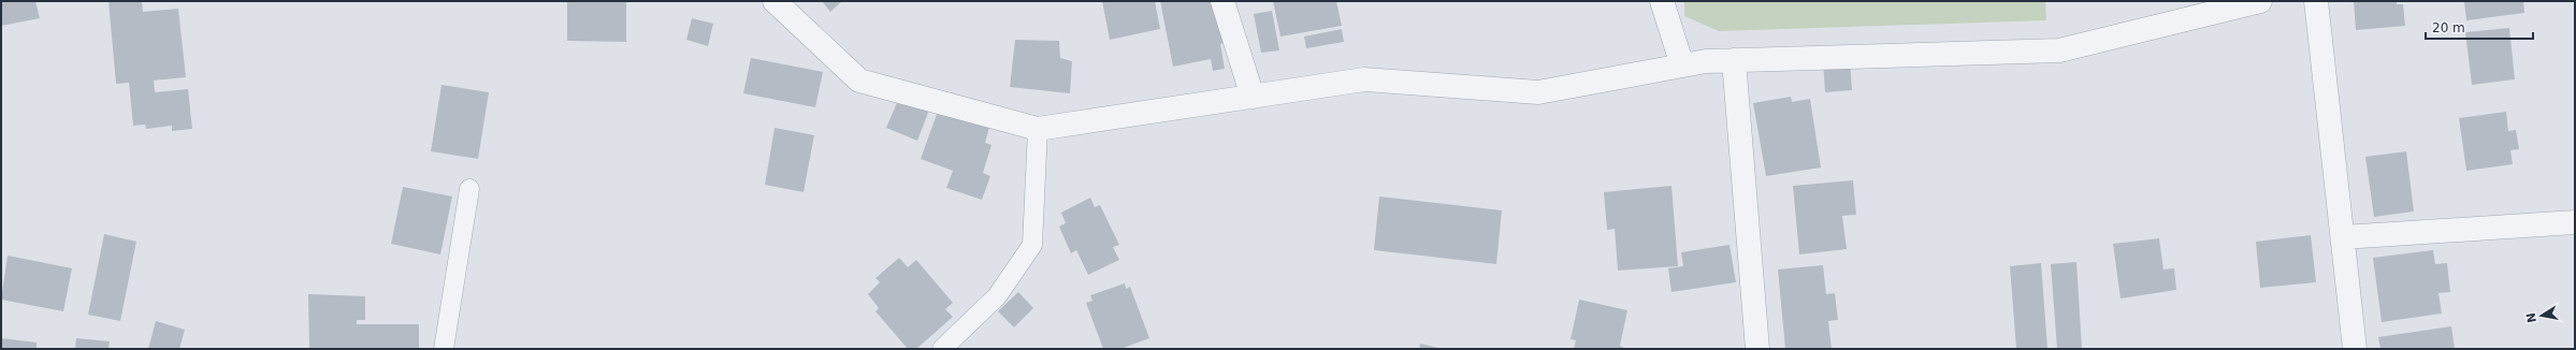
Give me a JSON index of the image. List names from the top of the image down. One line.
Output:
{"scale_bar":"20 m","north":"left"}
